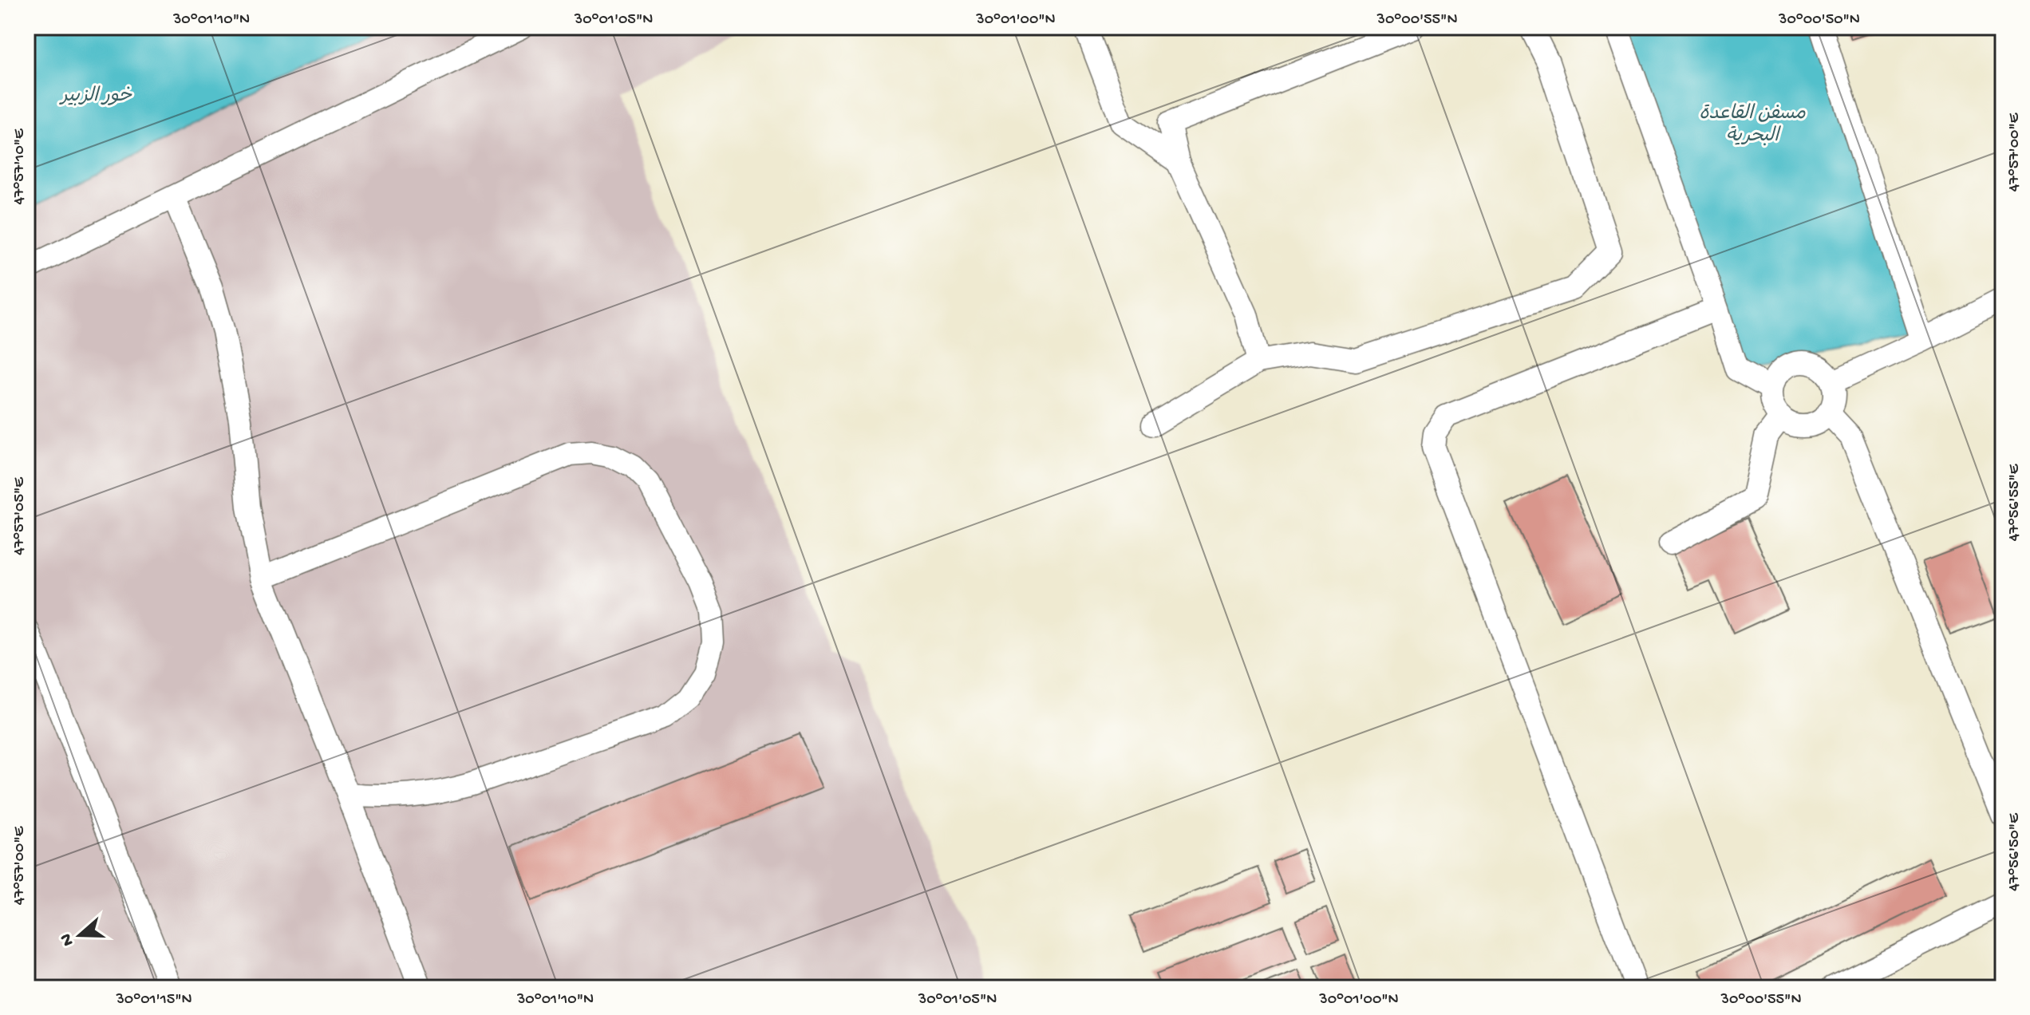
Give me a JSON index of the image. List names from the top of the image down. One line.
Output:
{"water":["خور الزبير","مسفن القاعدة البحرية"],"north":"left","coordinates":["30°01'10\"N","30°01'05\"N","30°01'00\"N","30°00'55\"N","30°00'50\"N","47°57'00\"E","47°57'10\"E","47°56'55\"E","47°57'05\"E","47°56'50\"E","30°01'15\"N"]}
